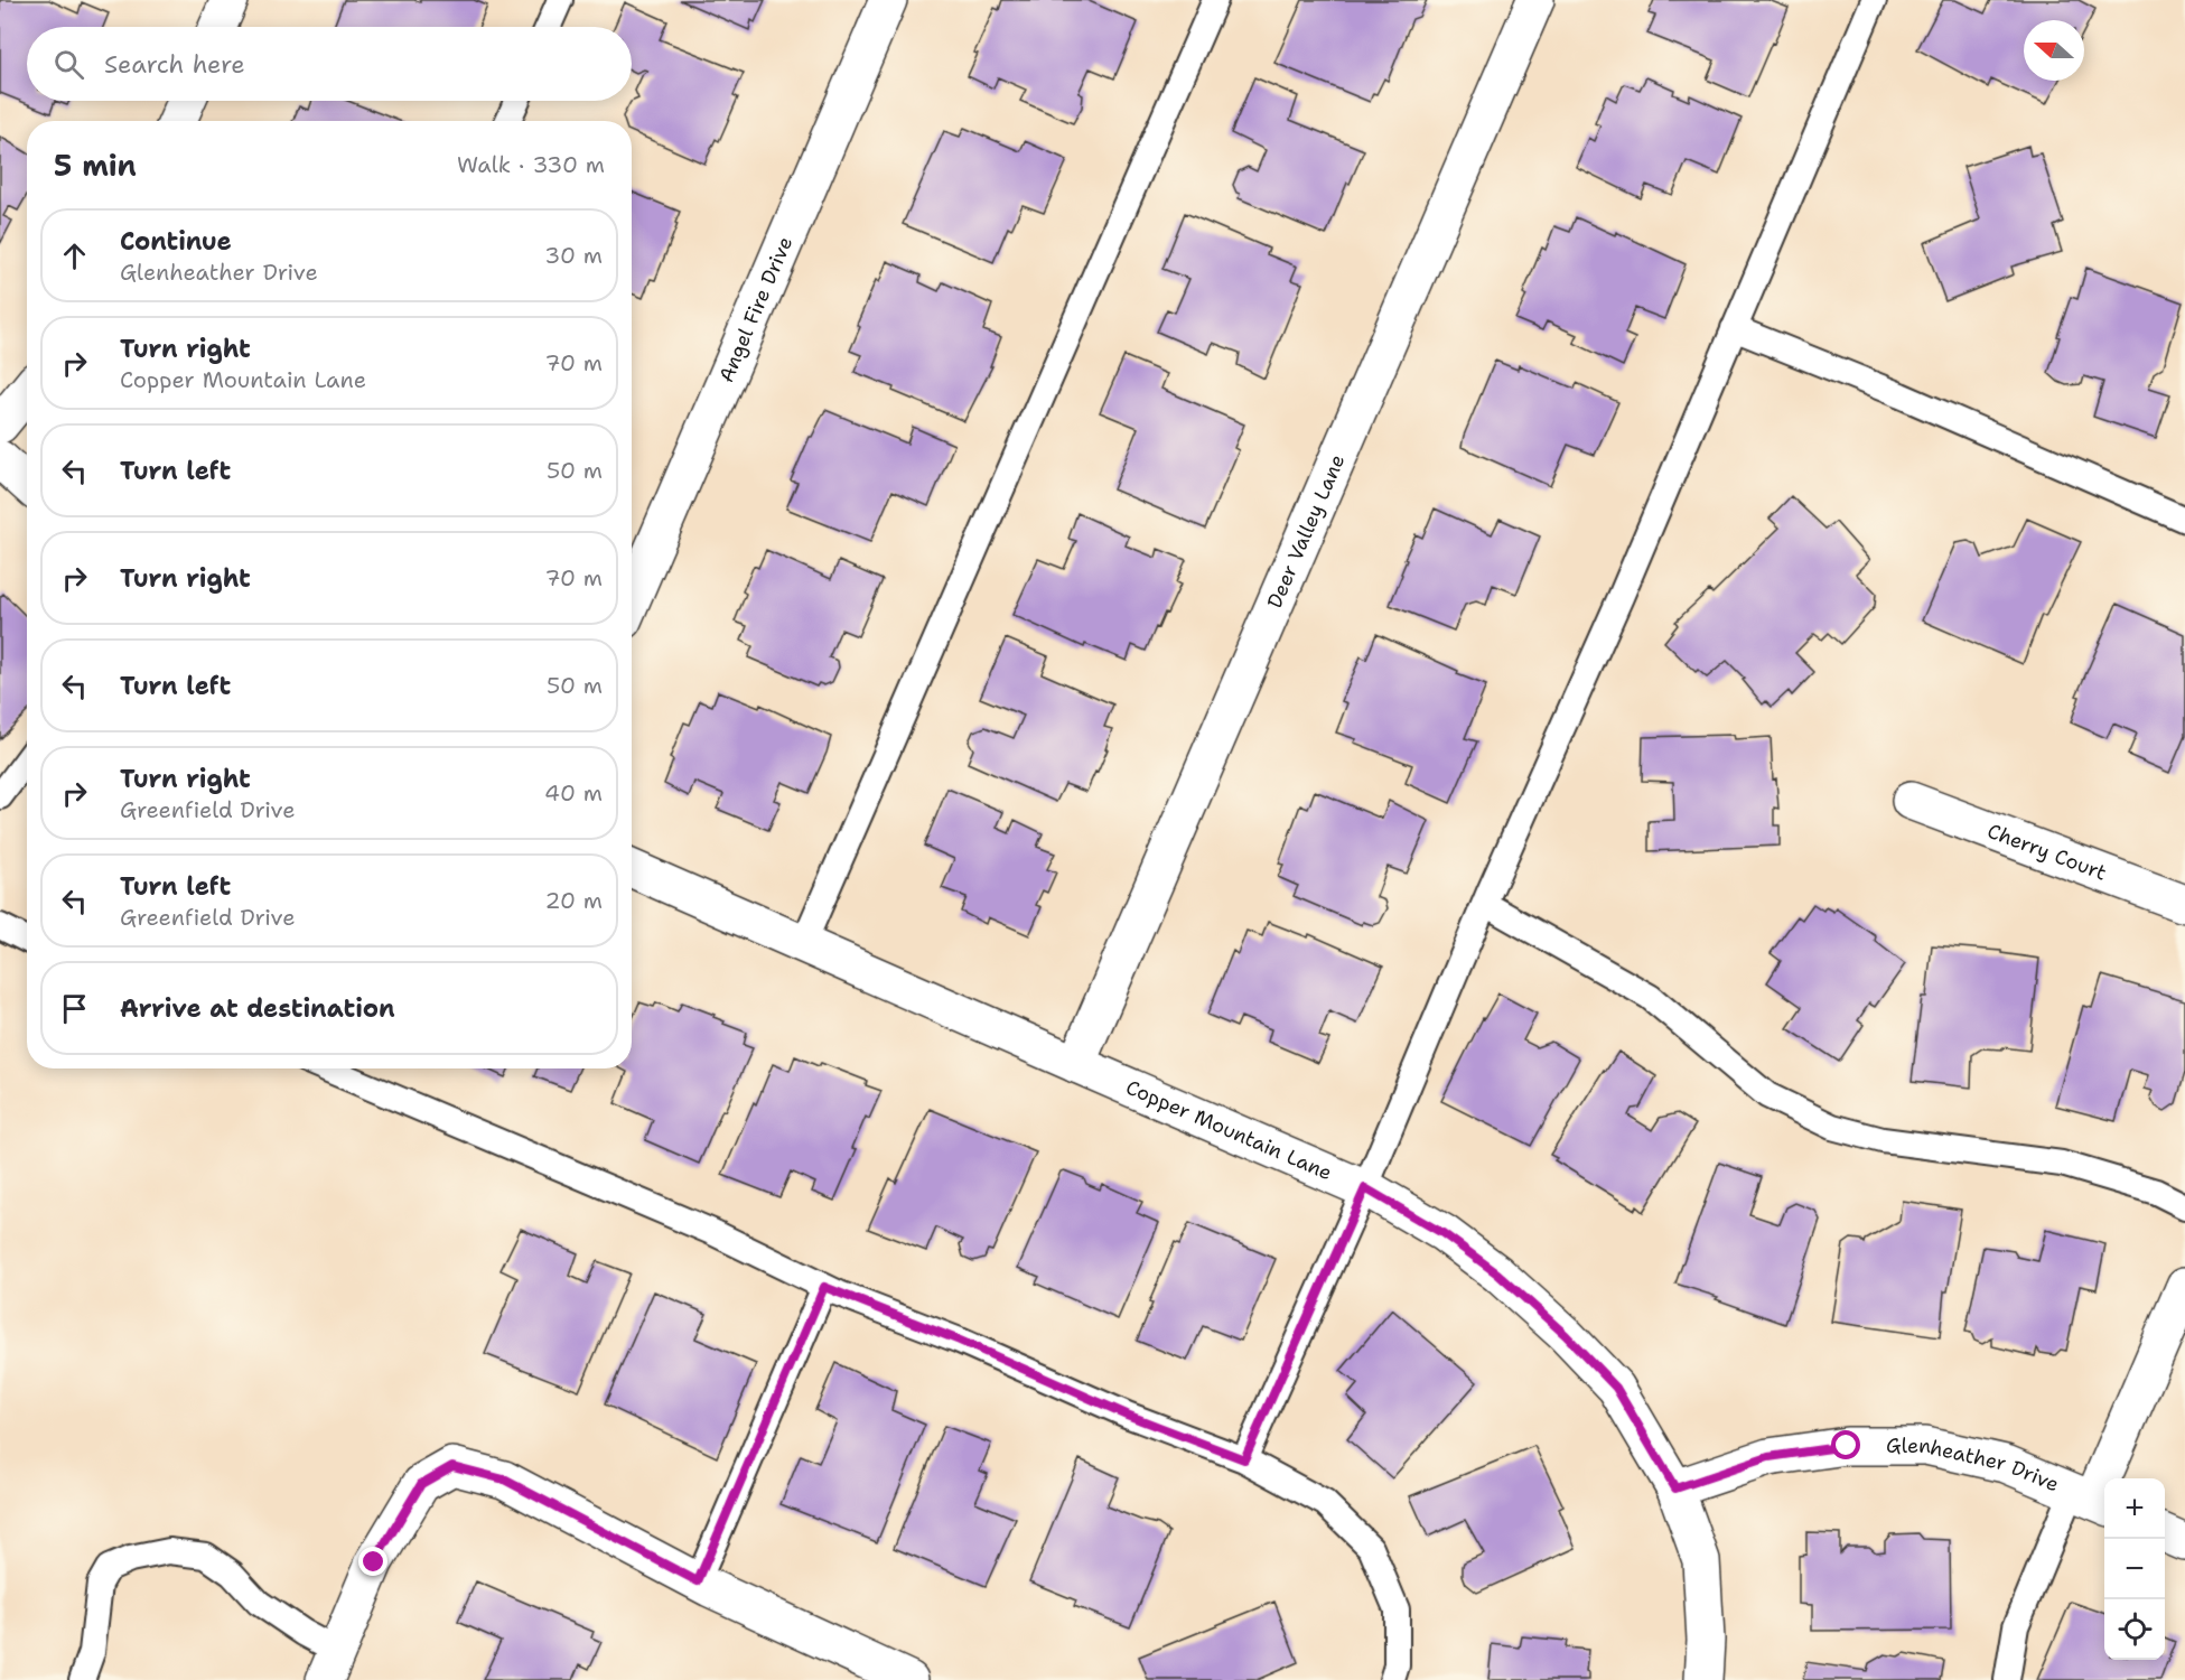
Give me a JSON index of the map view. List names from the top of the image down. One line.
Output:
{"streets":{"street":["Angel Fire Drive","Deer Valley Lane","Cherry Court","Copper Mountain Lane","Glenheather Drive"]},"crossings":[["Deer Valley Lane","Copper Mountain Lane"],["Copper Mountain Lane","Glenheather Drive"]],"north":"left","page":{"search":"Search here","heading":["5 min","Walk · 330 m"],"list":[["Continue","Glenheather Drive","30 m"],["Turn right","Copper Mountain Lane","70 m"],["Turn left","50 m"],["Turn right","70 m"],["Turn left","50 m"],["Turn right","Greenfield Drive","40 m"],["Turn left","Greenfield Drive","20 m"],"Arrive at destination"],"map_buttons":["+","−"]}}
